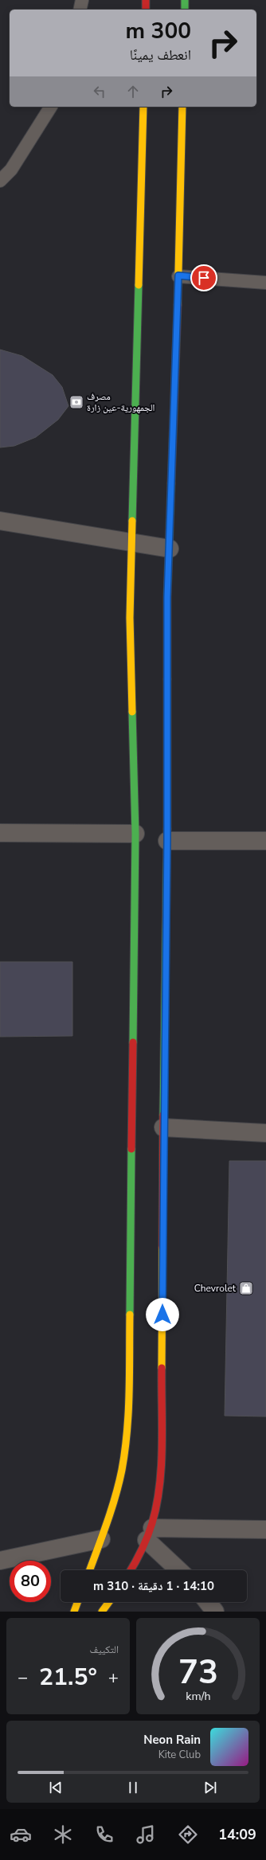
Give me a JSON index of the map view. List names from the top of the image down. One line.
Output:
{"places":{"bank":["مصرف الجمهورية-عين زارة"],"shop":["Chevrolet"]},"page":{"turn":["300 m","انعطف يمينًا"],"limit":"80","trip":"14:10 · 1 دقيقة · 310 m","tile":"التكييف","heat":["−","21.5°","+"],"song":["Neon Rain","Kite Club"],"tabs":"14:09","gauge":["73","km/h"]}}
